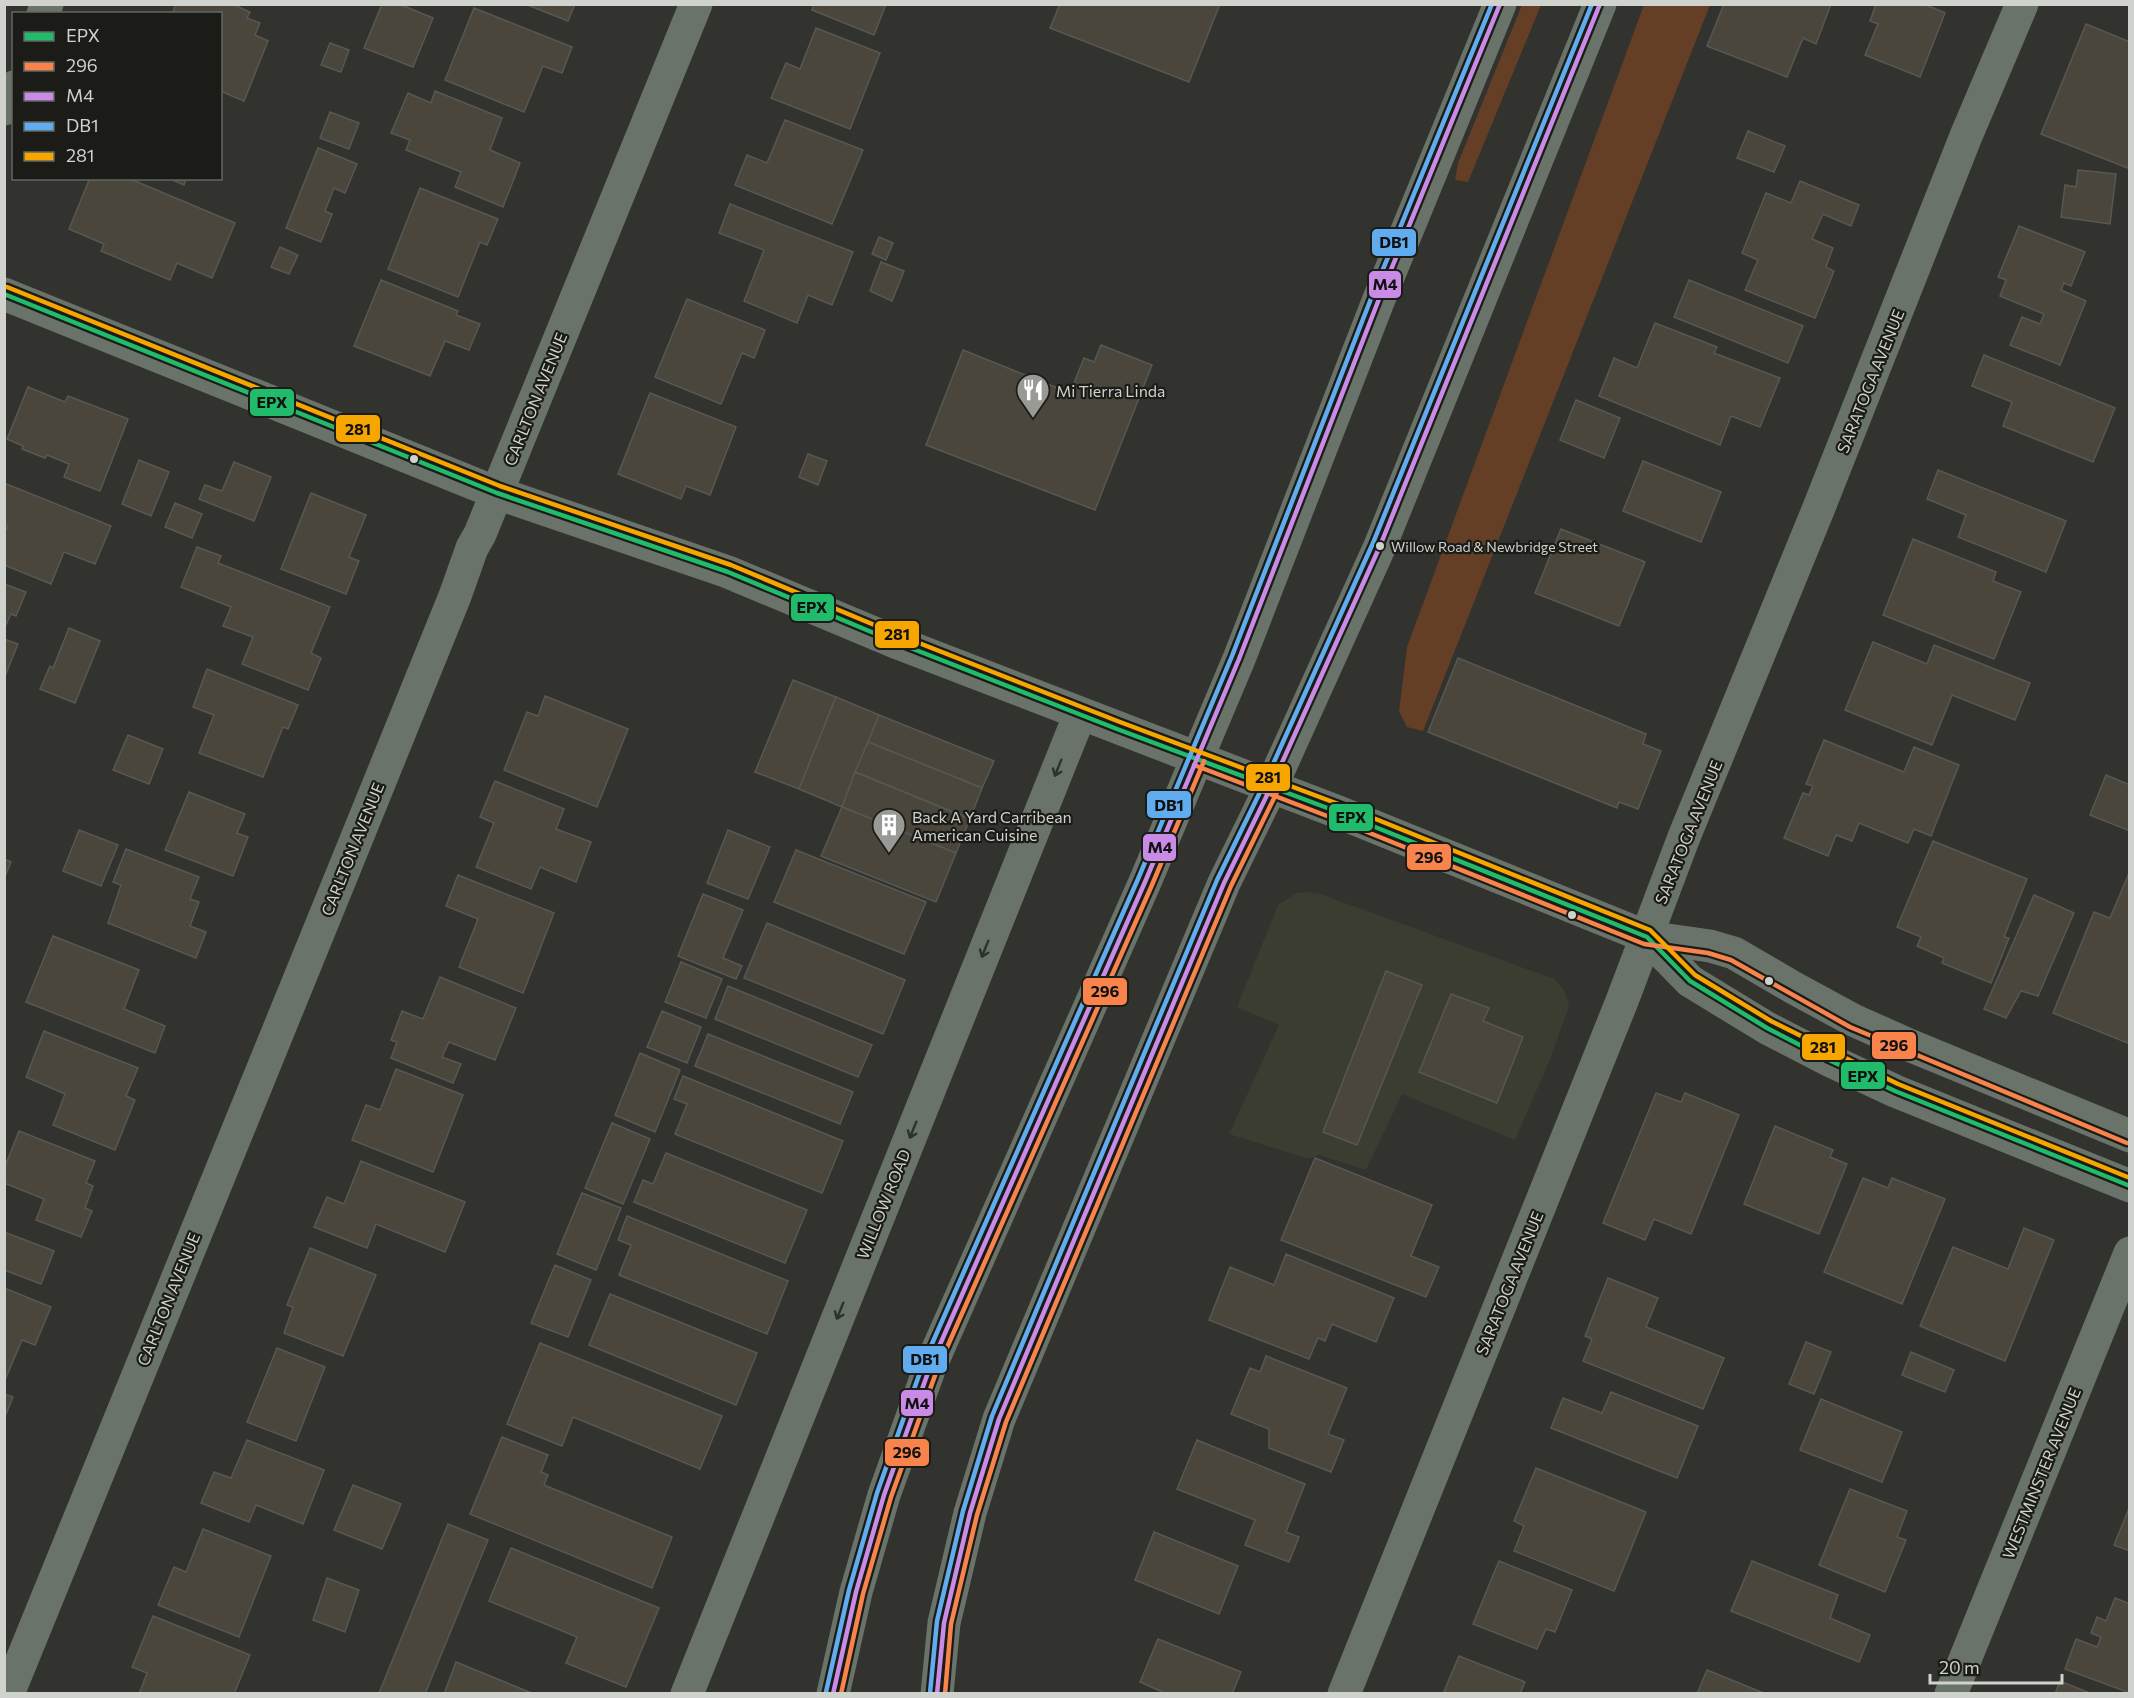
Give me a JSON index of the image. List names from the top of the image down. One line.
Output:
{"streets":{"street":["SARATOGA AVENUE","CARLTON AVENUE","WILLOW ROAD","WESTMINSTER AVENUE"]},"places":{"restaurant":["Mi Tierra Linda"],"other":["Willow Road & Newbridge Street"],"building":["Back A Yard Carribean American Cuisine"]},"lines":["transit line M4","transit line DB1","transit line 281","transit line EPX","transit line 296"],"legend":["EPX","296","M4","DB1","281"],"scale_bar":"20 m"}
